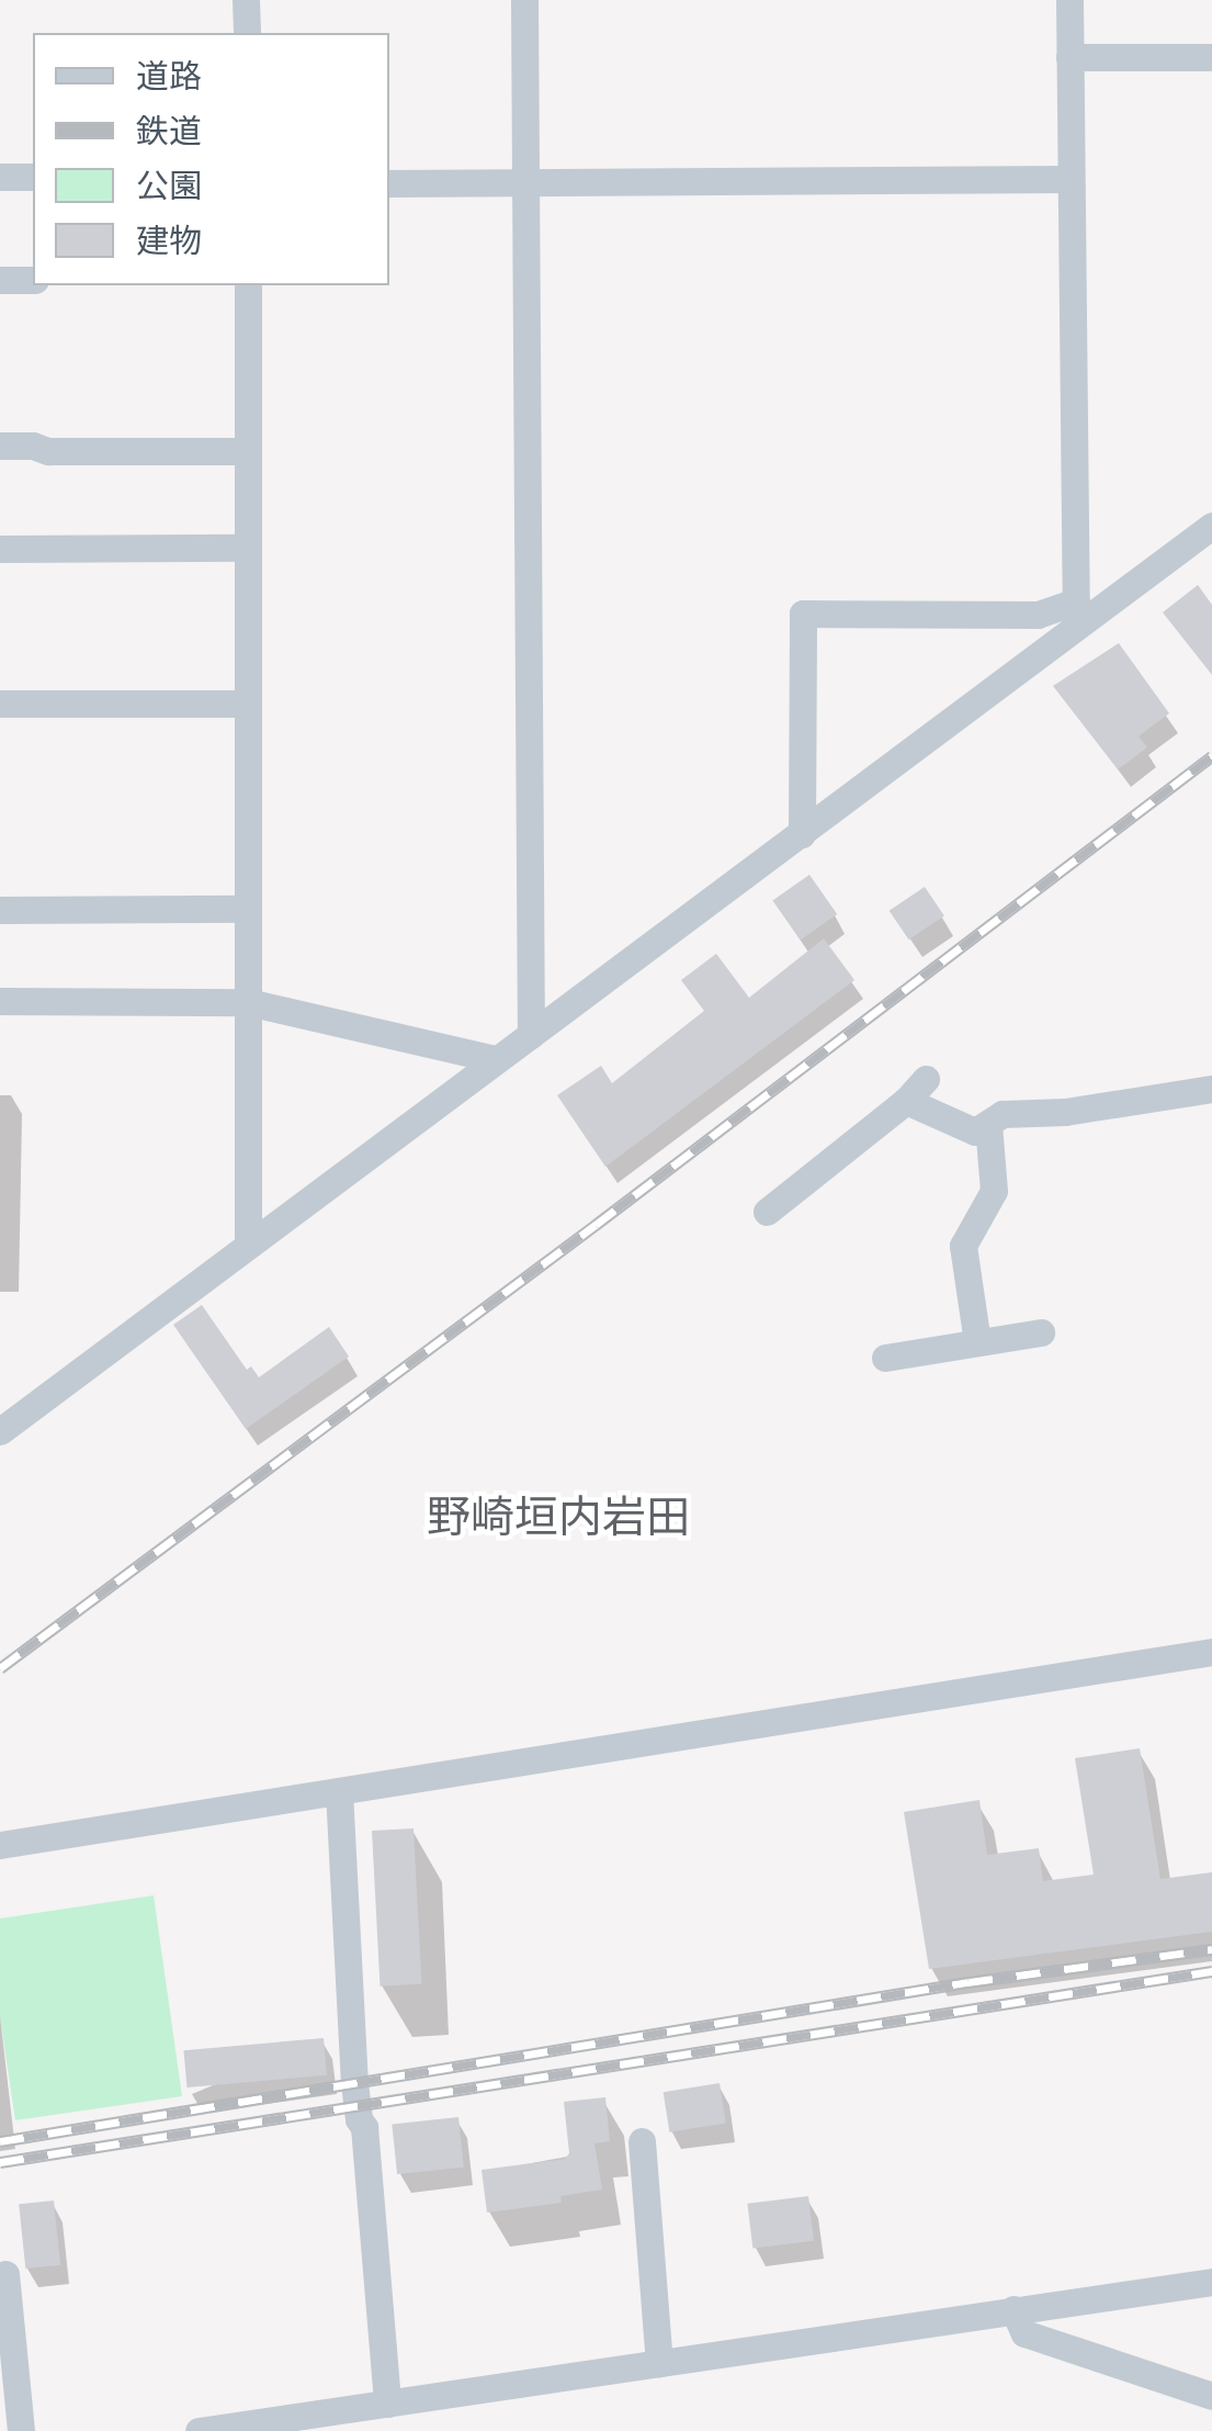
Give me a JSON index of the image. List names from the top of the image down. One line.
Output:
{"districts":["野崎垣内岩田"],"legend":["道路","鉄道","公園","建物"]}
